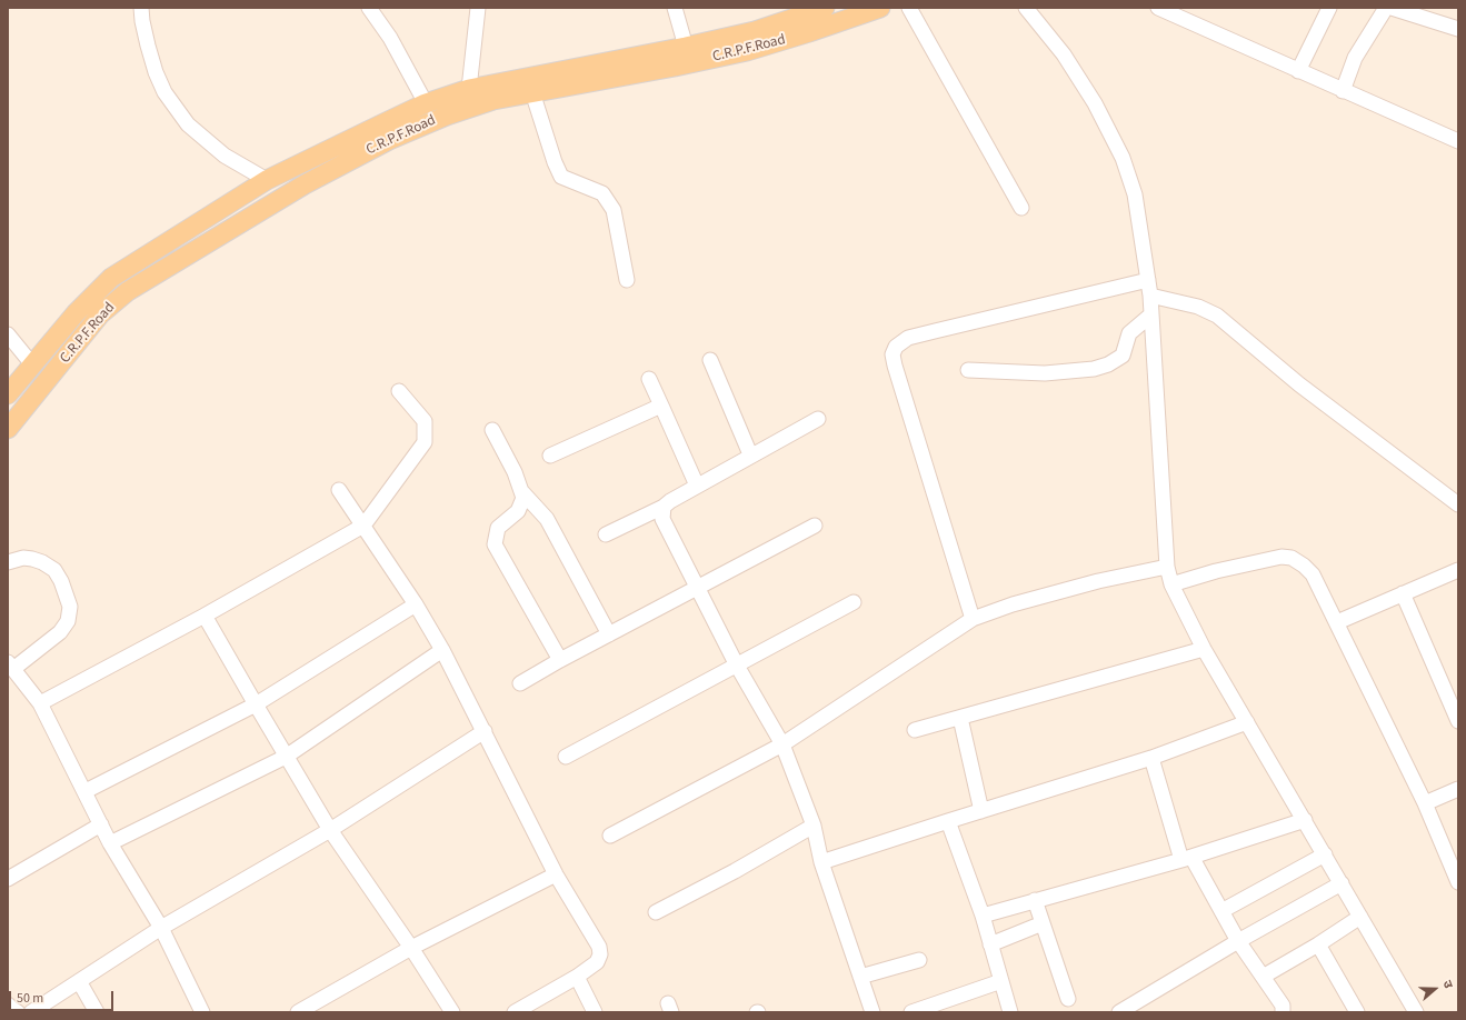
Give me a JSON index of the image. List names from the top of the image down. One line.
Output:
{"streets":{"main road":["C.R.P.F.Road"]},"scale_bar":"50 m","north":"right"}
